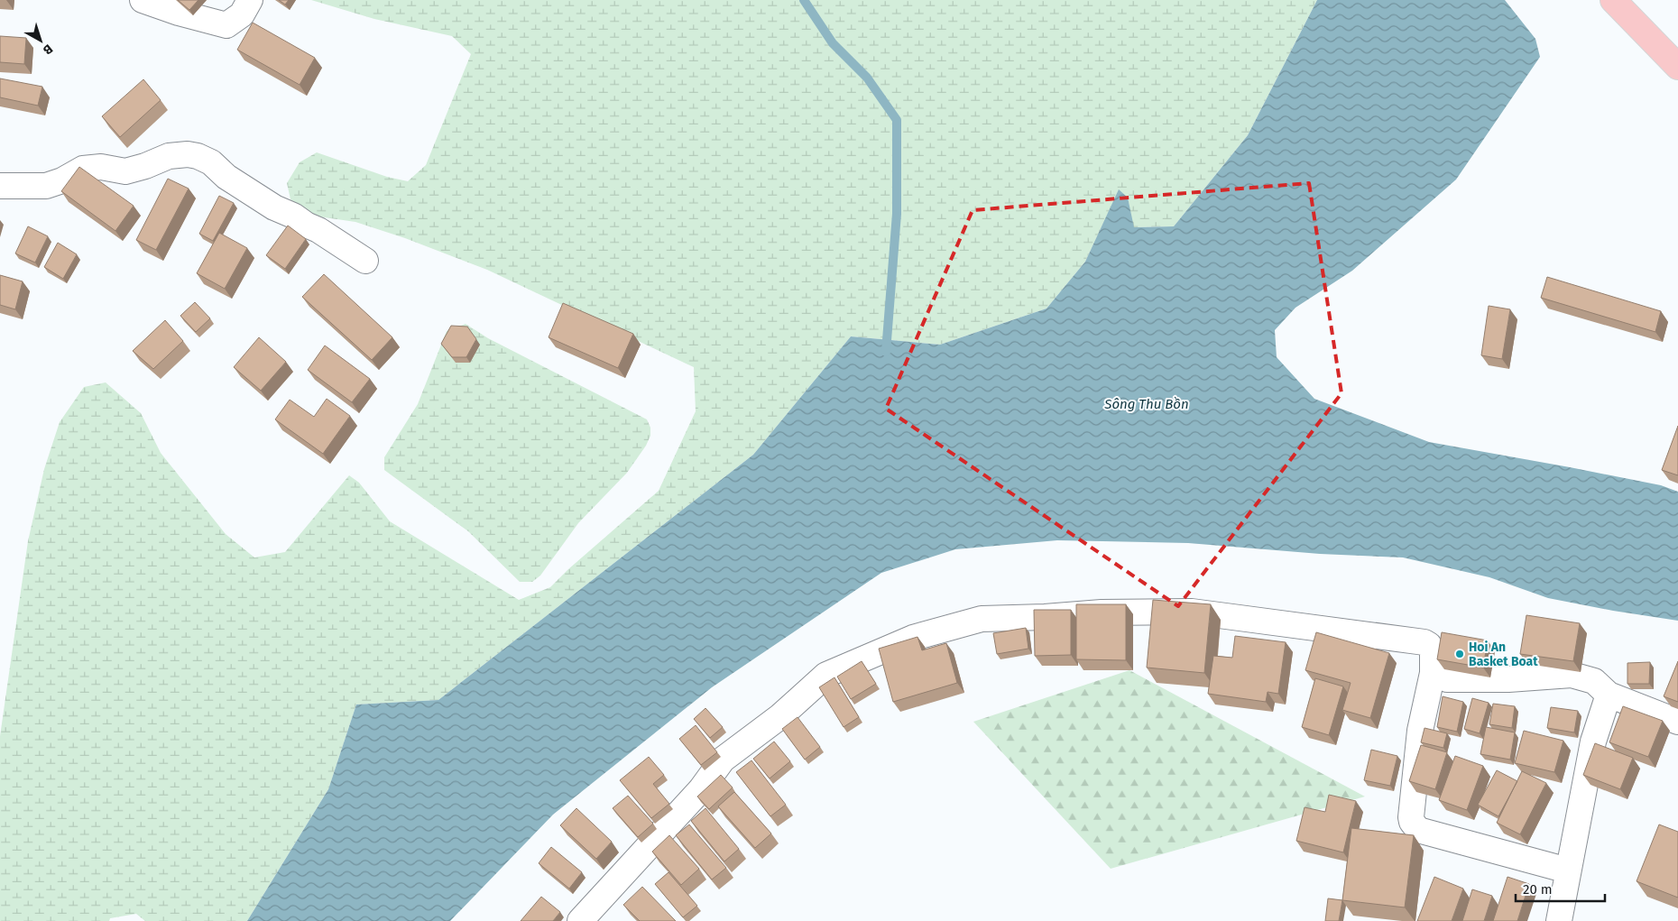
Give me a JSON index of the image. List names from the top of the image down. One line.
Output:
{"water":["Sông Thu Bồn"],"places":["Hoi An Basket Boat"],"scale_bar":"20 m","north":"bottom right"}
